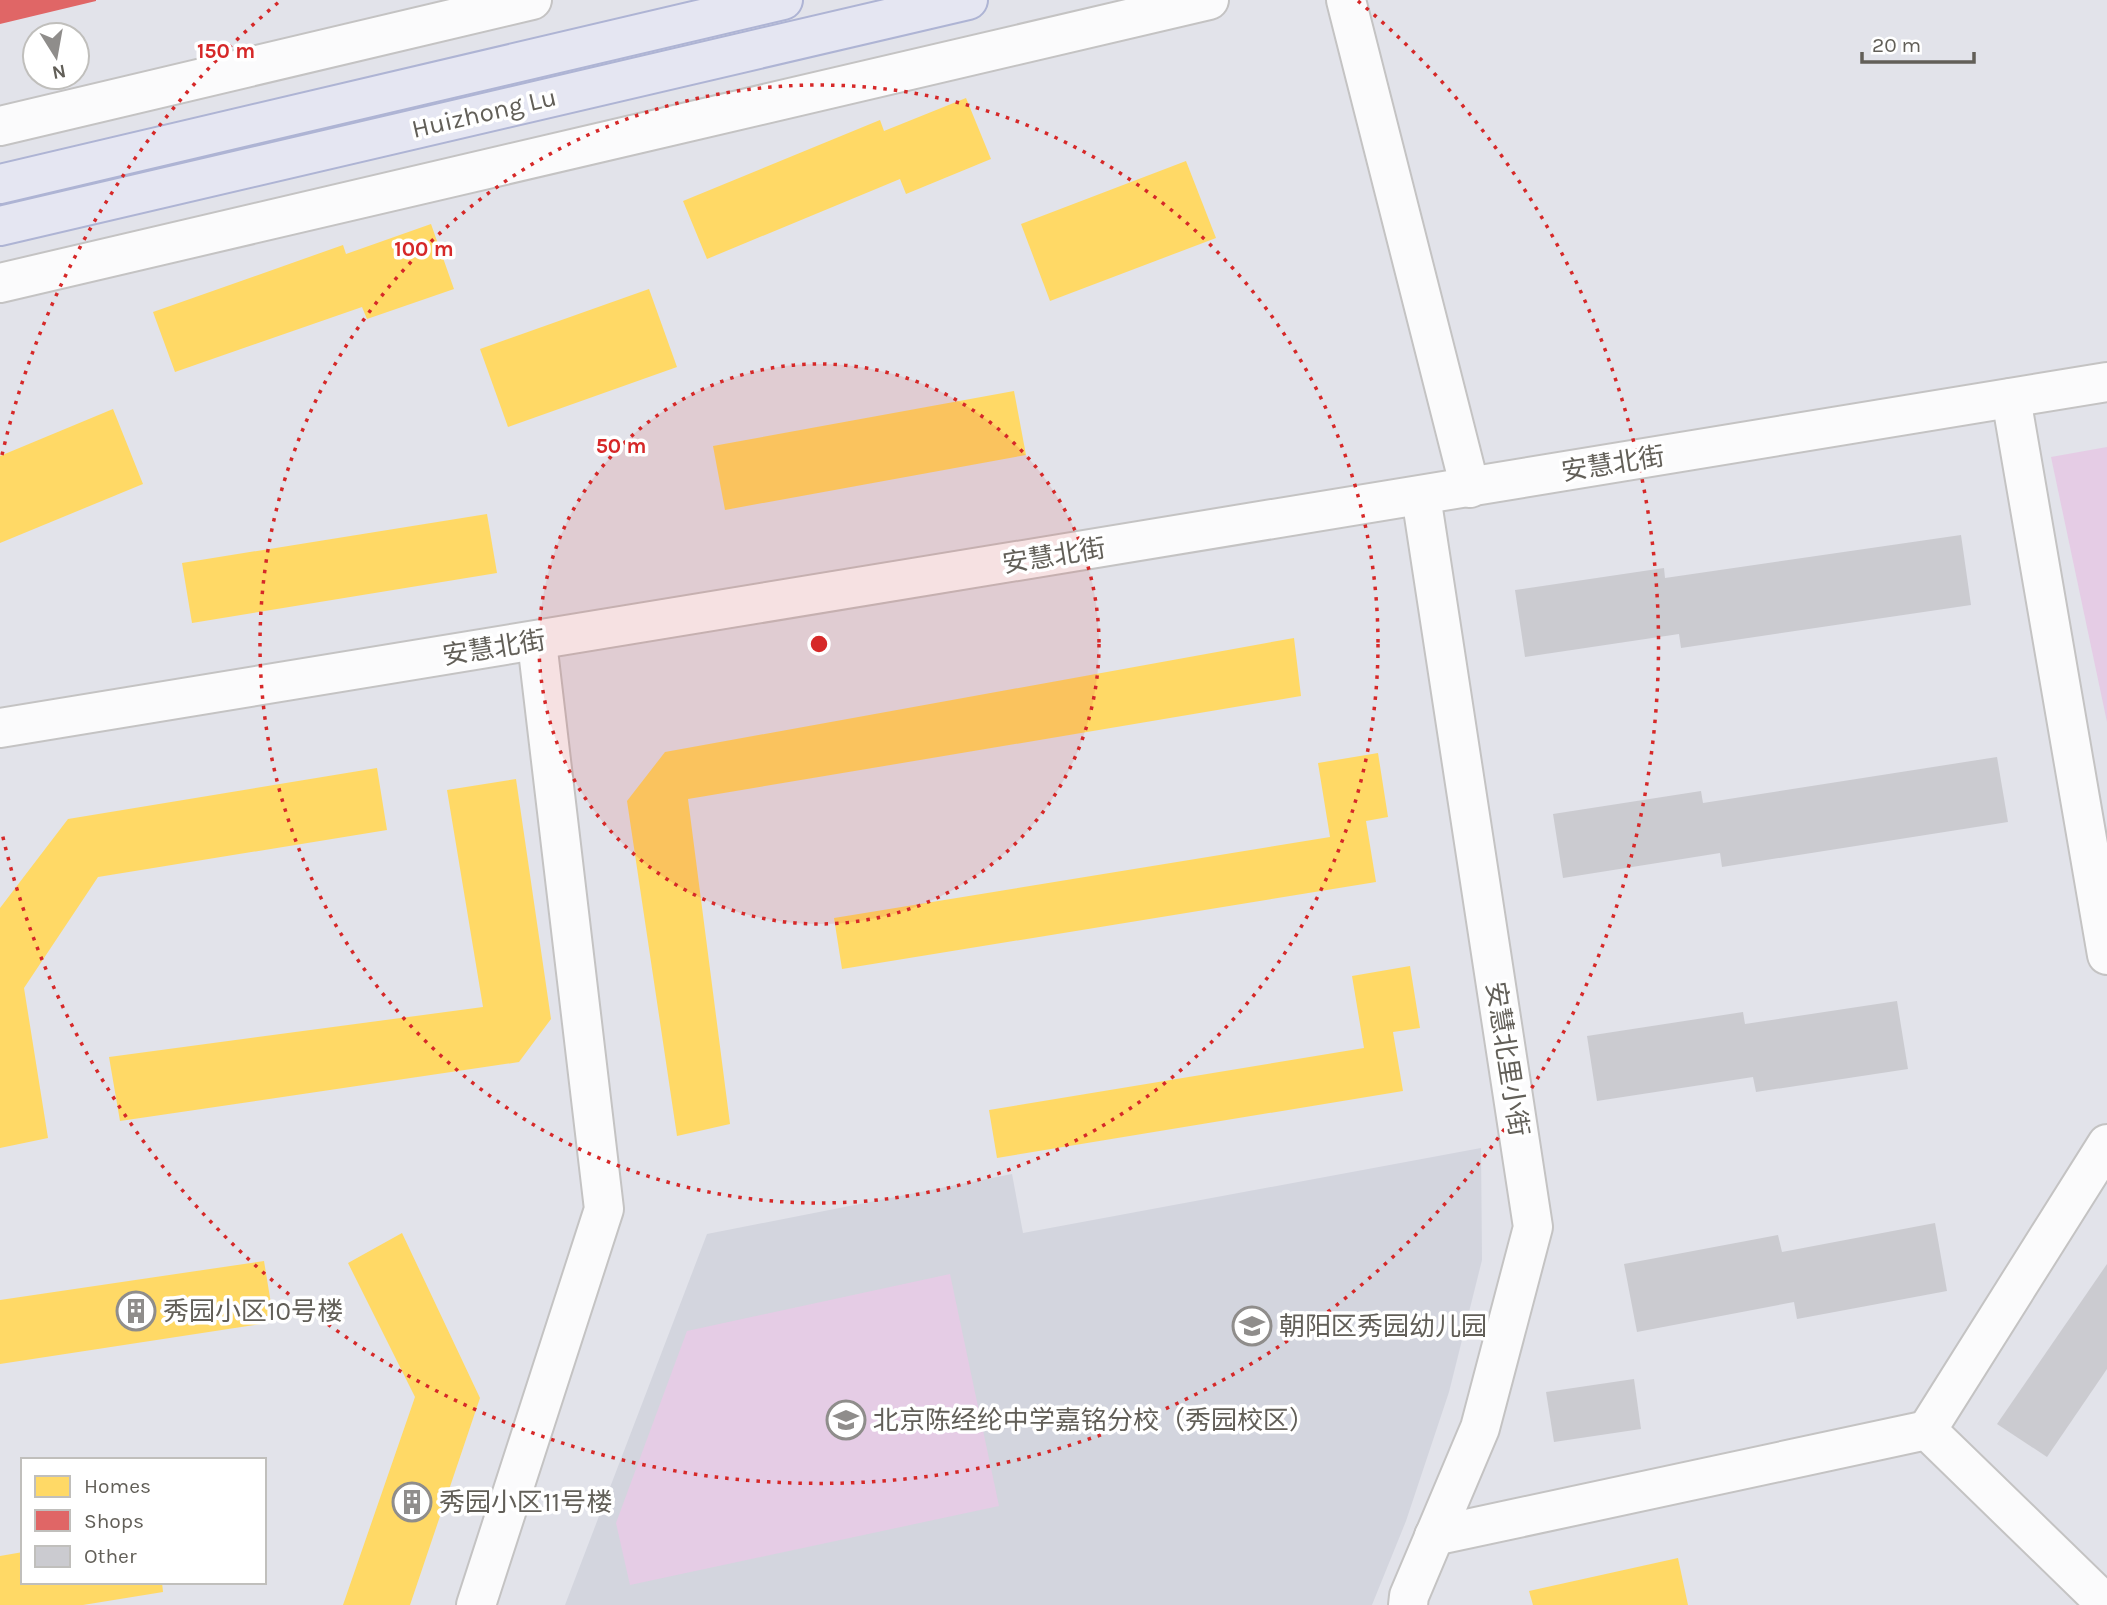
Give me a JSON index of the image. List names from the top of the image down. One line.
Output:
{"streets":{"main road":["Huizhong Lu"],"street":["安慧北街","安慧北里小街"]},"crossings":[["安慧北街","安慧北里小街"]],"places":{"building":["秀园小区10号楼","秀园小区11号楼"],"school or university":["朝阳区秀园幼儿园","北京陈经纶中学嘉铭分校（秀园校区）"]},"legend":["Homes","Shops","Other"],"scale_bar":"20 m","north":"bottom","rings":["150 m","100 m","50 m"]}
